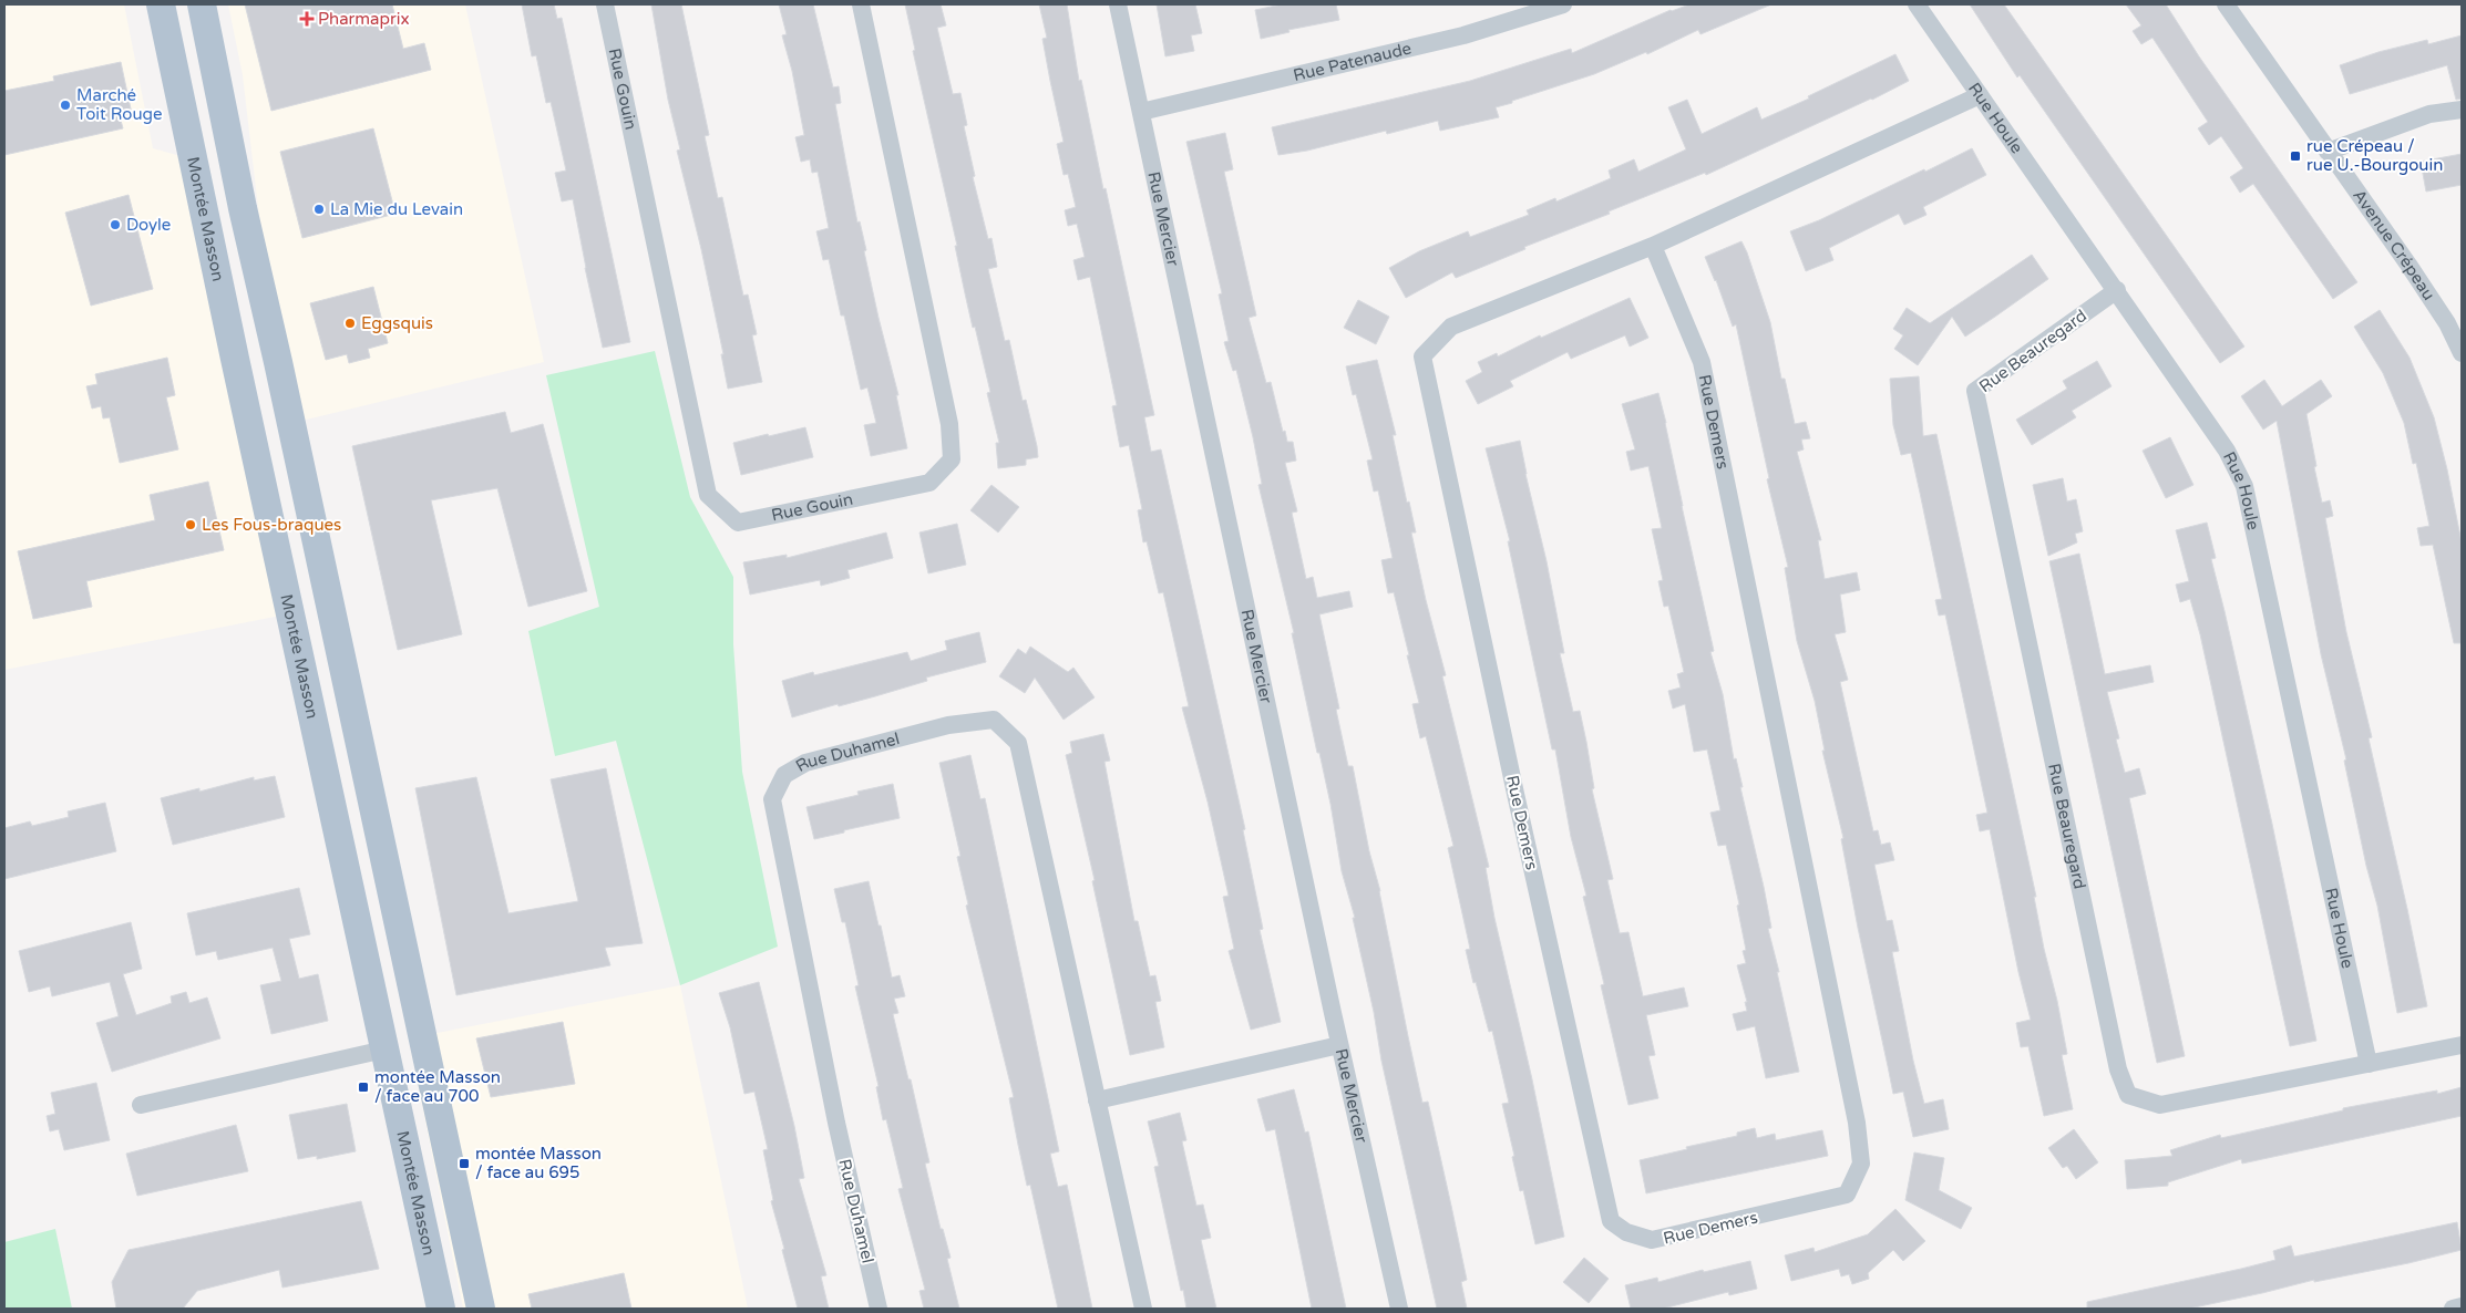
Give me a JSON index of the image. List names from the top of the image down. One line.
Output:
{"streets":{"main road":["Montée Masson"],"street":["Rue Patenaude","Rue Gouin","Rue Houle","Rue Mercier","Avenue Crépeau","Rue Beauregard","Rue Demers","Rue Duhamel"]},"crossings":[["Rue Patenaude","Rue Mercier"],["Rue Houle","Rue Beauregard"],["Rue Houle","Rue Demers"]],"places":{"health":["Pharmaprix"],"other":["Marché Toit Rouge","La Mie du Levain","Doyle","Eggsquis","Les Fous-braques"],"transit":["rue Crépeau / rue U.-Bourgouin","montée Masson / face au 700","montée Masson / face au 695"]}}
